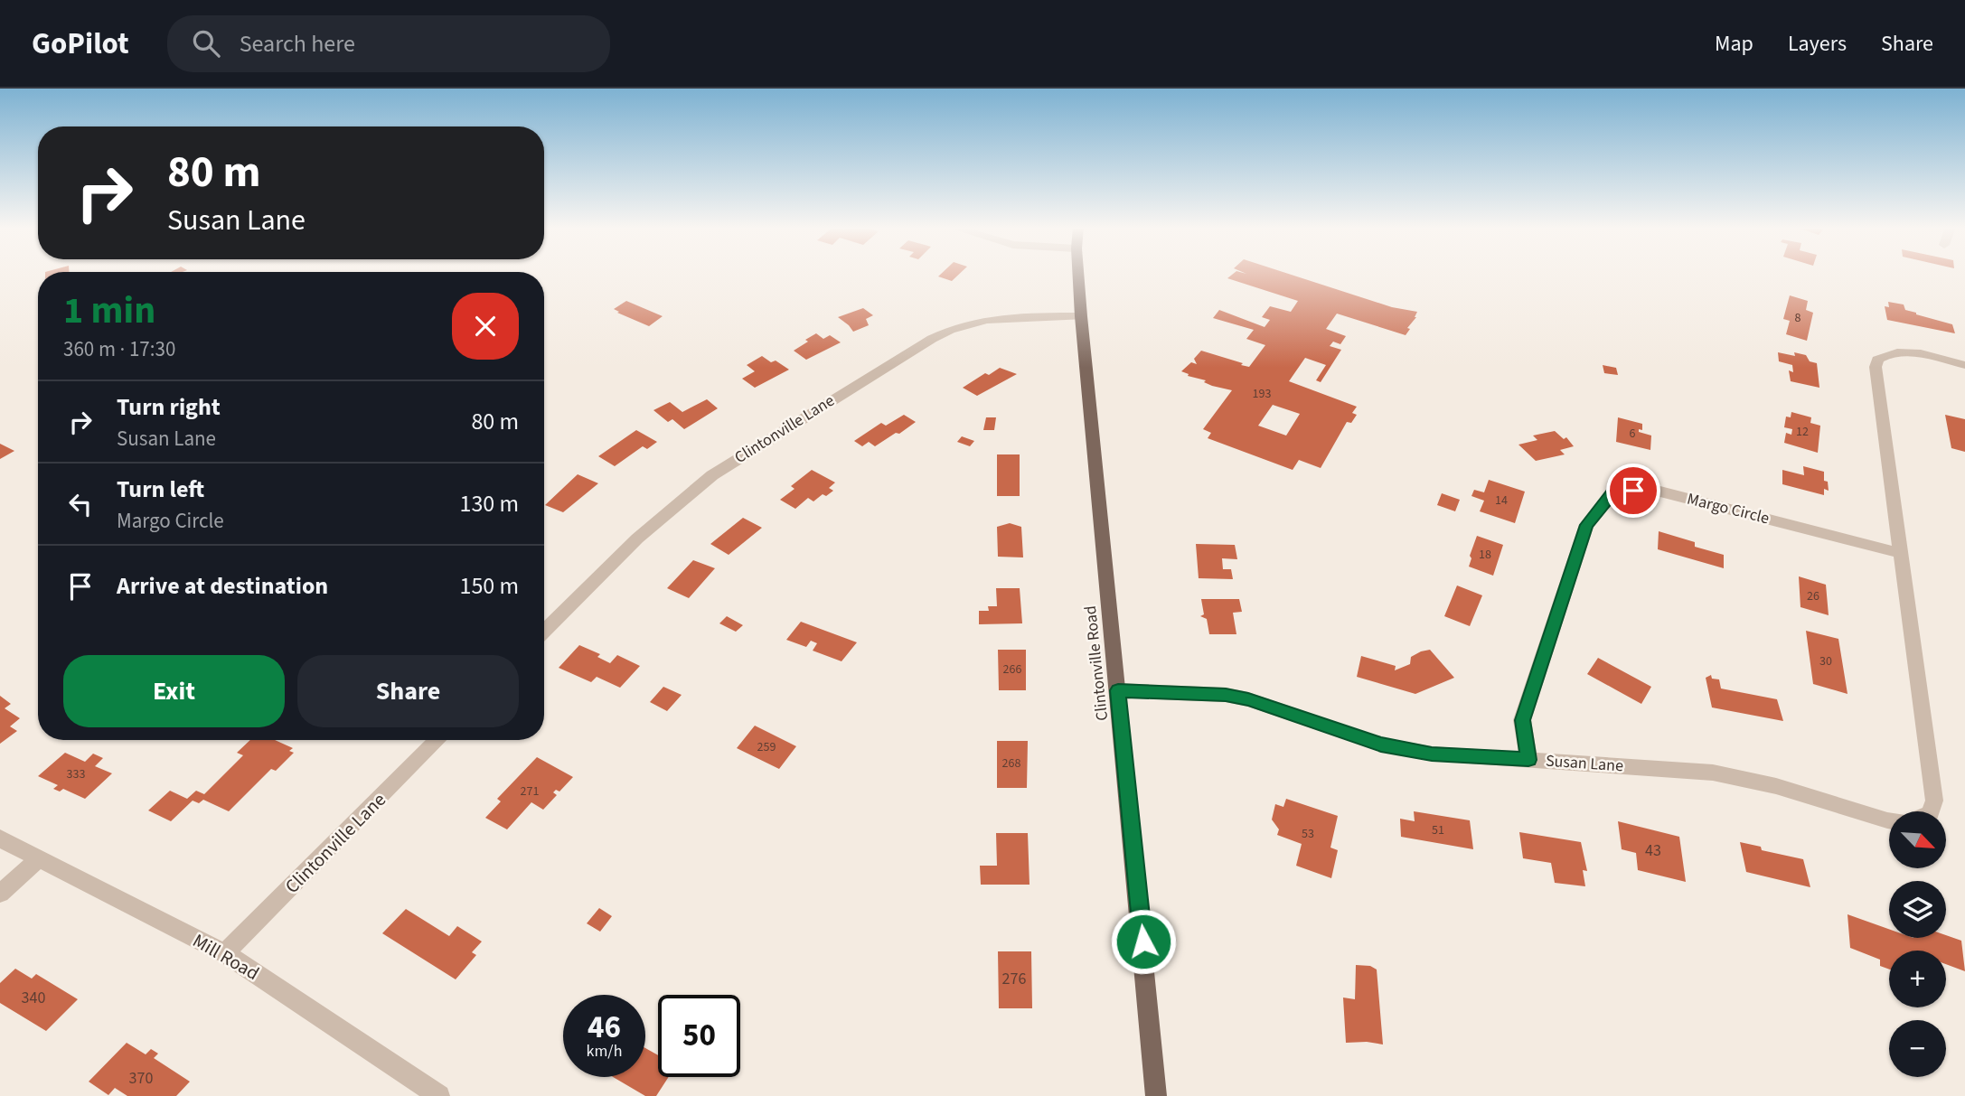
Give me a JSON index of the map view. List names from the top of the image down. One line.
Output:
{"streets":{"main road":["Clintonville Road"],"street":["Clintonville Lane","Margo Circle","Susan Lane","Mill Road"]},"crossings":[["Clintonville Lane","Clintonville Road"],["Clintonville Lane","Mill Road"],["Margo Circle","Susan Lane"],["Clintonville Road","Susan Lane"]],"house_numbers":["8","193","12","6","14","18","26","30","266","259","268","333","271","51","53","43","276","340","370"],"north":"bottom right","page":{"header":"GoPilot","search":"Search here","nav":["Map","Layers","Share"],"turn":["80 m","Susan Lane"],"heading":["1 min","360 m · 17:30"],"list":[{"name":"Turn right","note":"Susan Lane","value":"80 m"},{"name":"Turn left","note":"Margo Circle","value":"130 m"},{"name":"Arrive at destination","value":"150 m"}],"buttons":["Exit","Share"],"map_buttons":["+","−"],"speed":"46 km/h","limit":"50"}}
